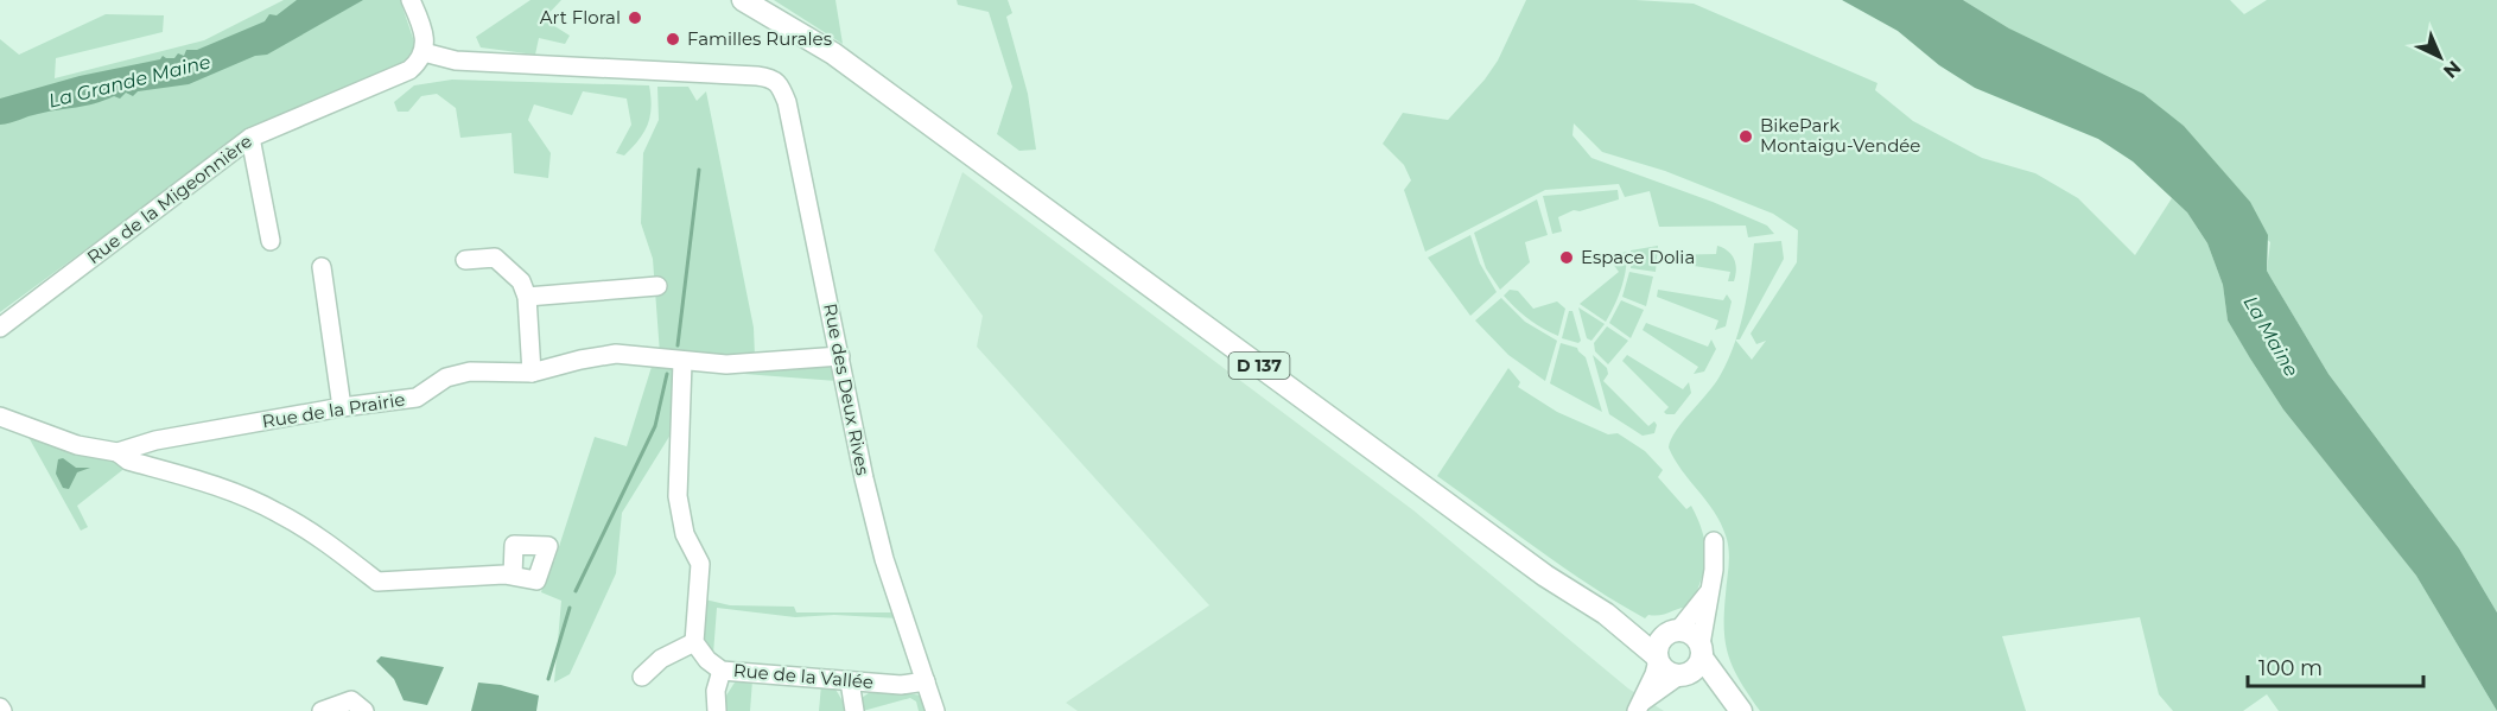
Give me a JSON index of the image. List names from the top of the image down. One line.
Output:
{"streets":{"main road":["D 137"],"street":["Rue de la Migeonnière","Rue des Deux Rives","Rue de la Prairie","Rue de la Vallée"]},"crossings":[["Rue de la Migeonnière","Rue des Deux Rives"],["Rue des Deux Rives","Rue de la Prairie"],["Rue des Deux Rives","Rue de la Vallée"]],"water":["La Grande Maine","La Maine"],"places":["Art Floral","Familles Rurales","BikePark Montaigu-Vendée","Espace Dolia"],"scale_bar":"100 m","north":"bottom right"}
